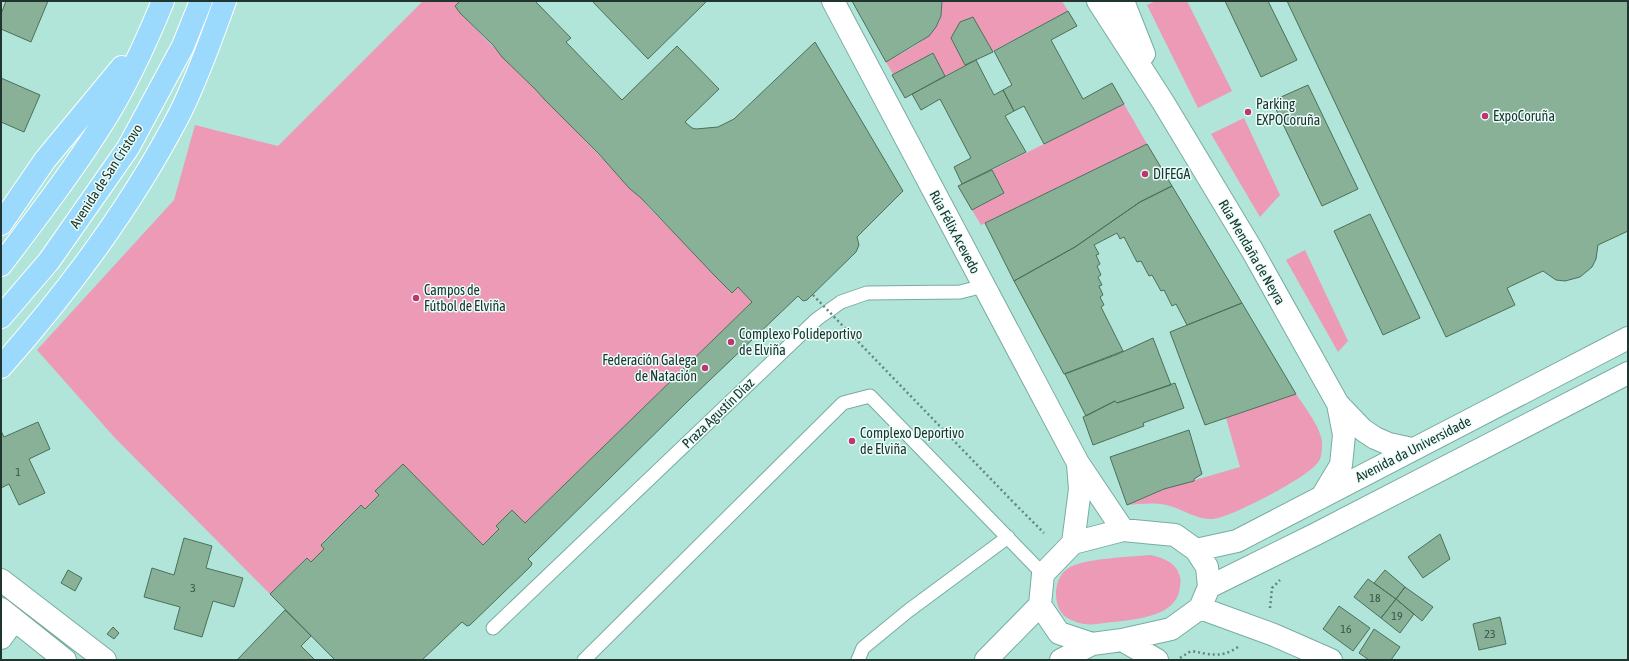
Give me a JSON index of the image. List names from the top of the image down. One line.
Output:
{"streets":{"main road":["Avenida de San Cristovo"],"street":["Rúa Félix Acevedo","Rúa Mendaña de Neyra","Avenida da Universidade"],"lane":["Praza Agustín Díaz"]},"crossings":[["Rúa Félix Acevedo","Praza Agustín Díaz"],["Rúa Mendaña de Neyra","Avenida da Universidade"]],"places":["Parking EXPOCoruña","ExpoCoruña","DIFEGA","Campos de Fútbol de Elviña","Complexo Polideportivo de Elviña","Federación Galega de Natación","Complexo Deportivo de Elviña"],"house_numbers":["1","3","18","19","16","23"]}
